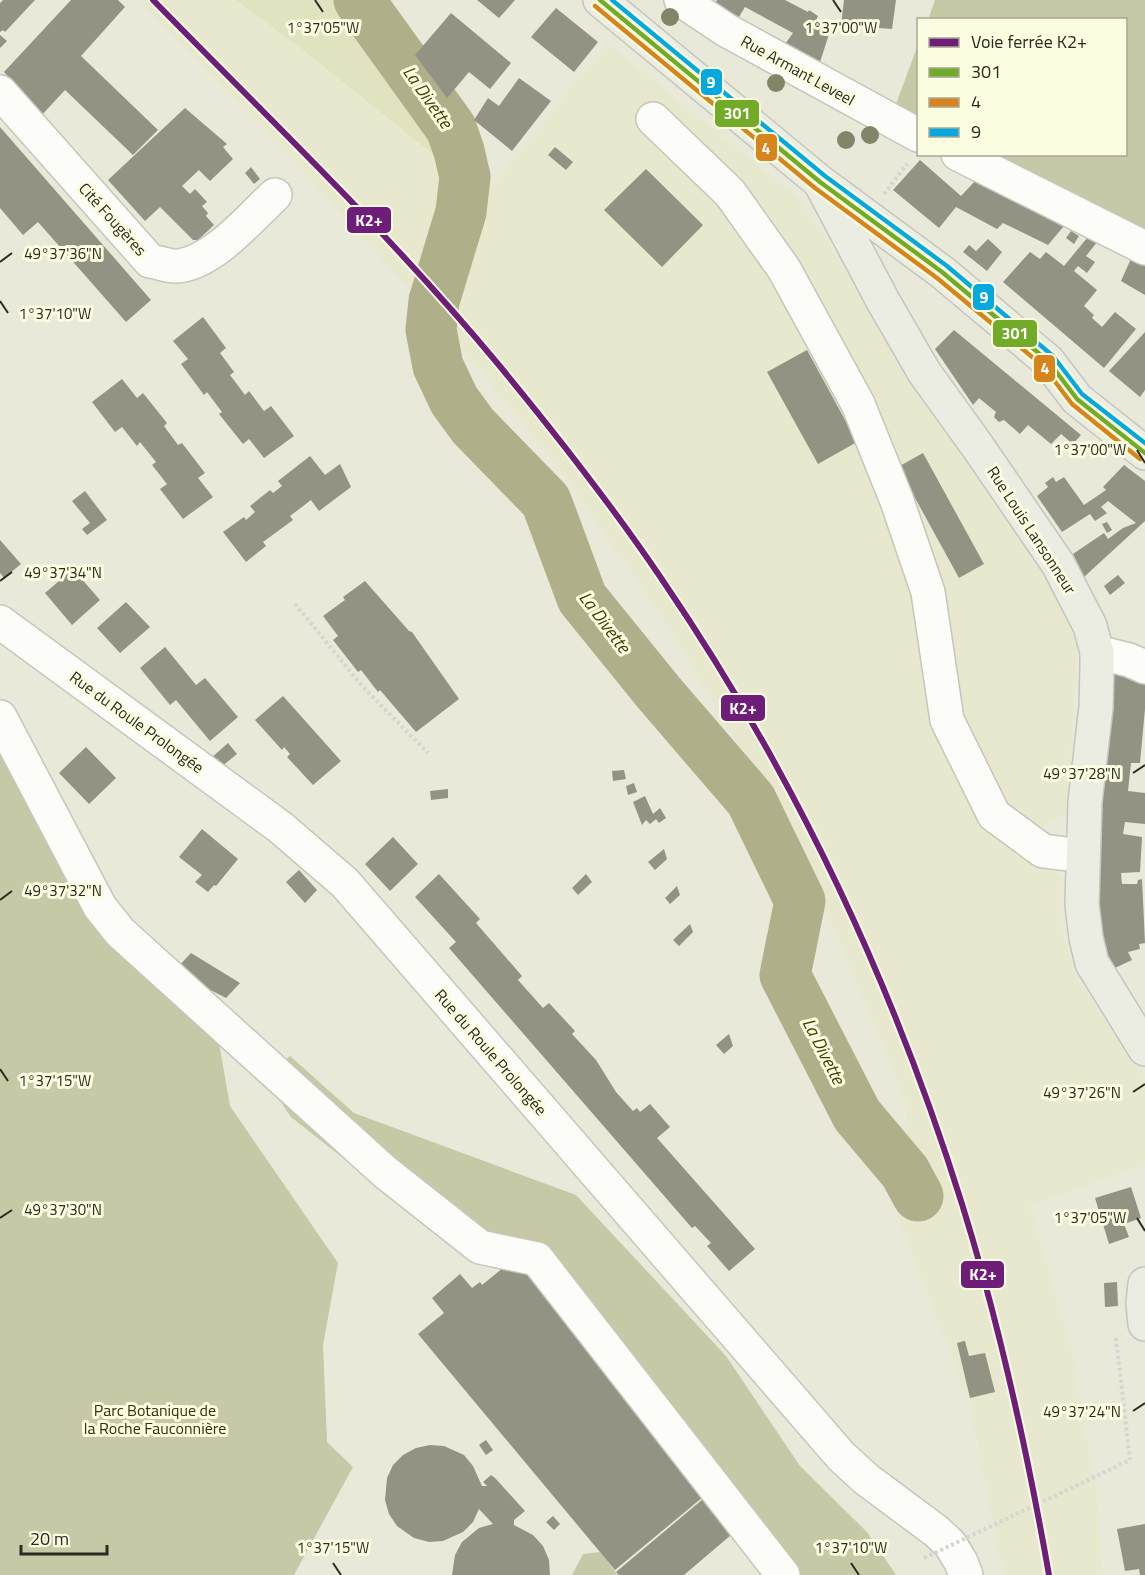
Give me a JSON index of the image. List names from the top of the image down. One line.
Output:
{"streets":{"main road":["Rue Louis Lansonneur"],"street":["Rue Armant Leveel","Cité Fougères","Rue du Roule Prolongée"]},"water":["La Divette"],"parks":["Parc Botanique de la Roche Fauconnière"],"lines":["rail line K2+","transit line 301","transit line 9","transit line 4"],"legend":["Voie ferrée K2+","301","4","9"],"scale_bar":"20 m","coordinates":["1°37'05\"W","1°37'00\"W","49°37'36\"N","1°37'10\"W","49°37'34\"N","49°37'28\"N","49°37'32\"N","1°37'15\"W","49°37'26\"N","49°37'30\"N","49°37'24\"N"]}
